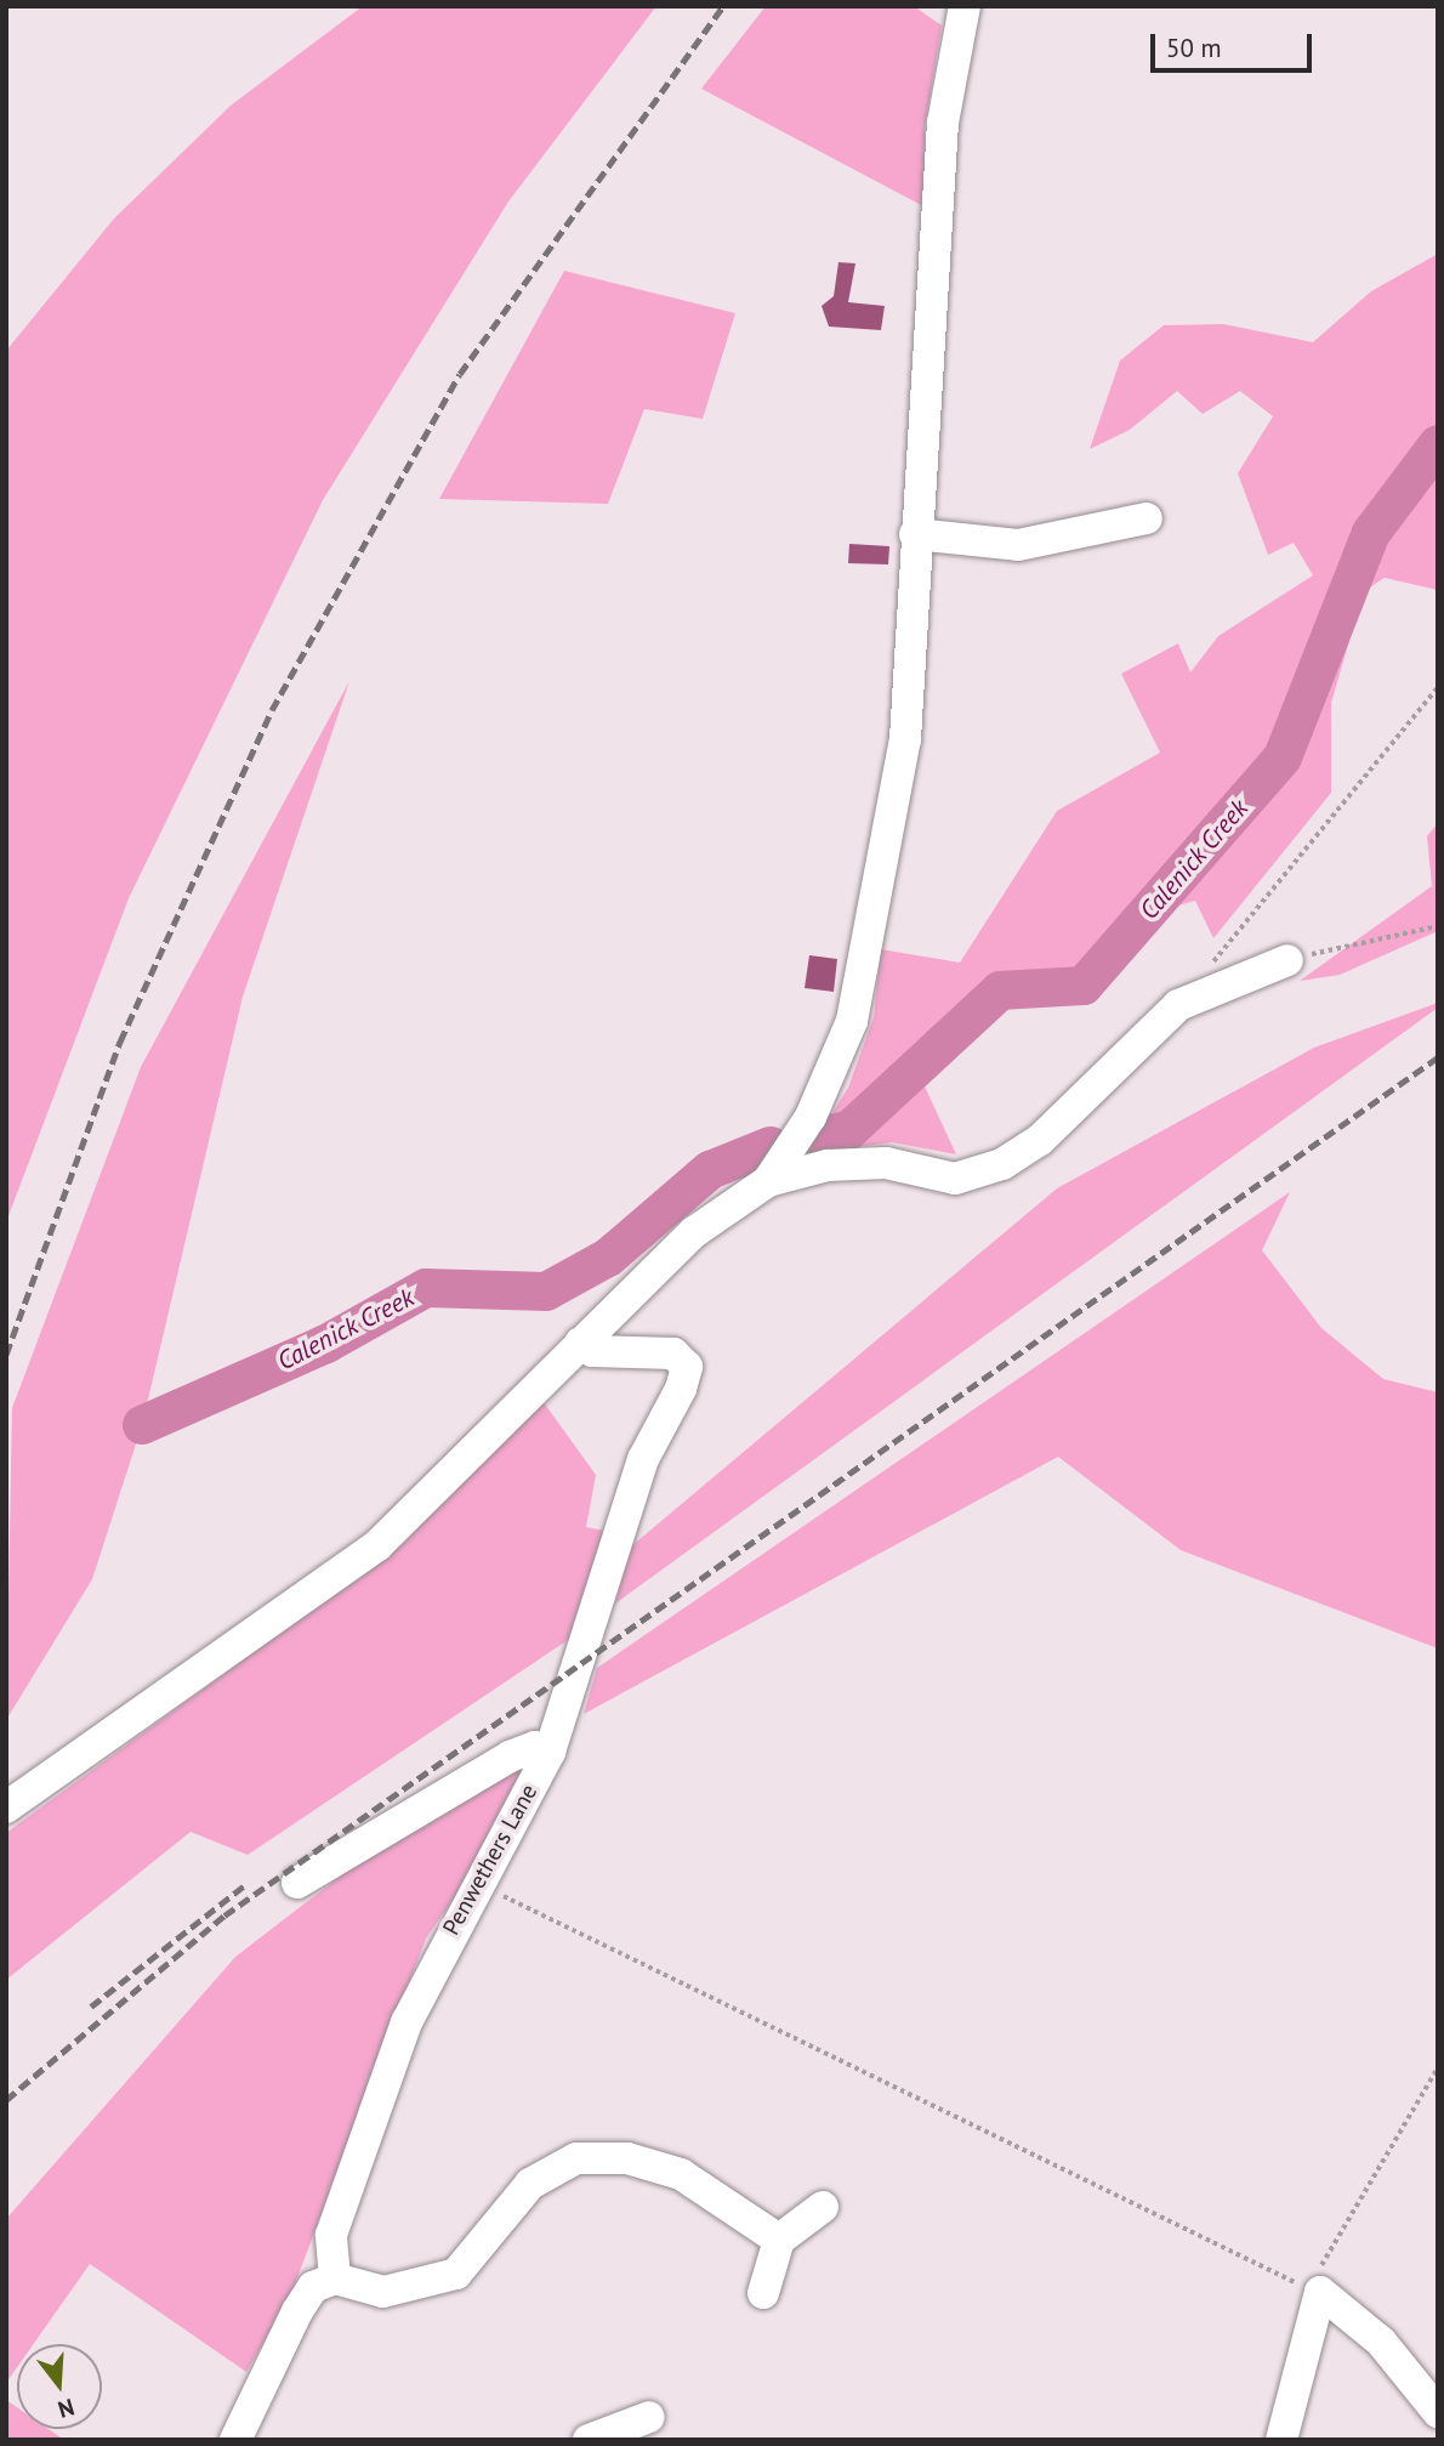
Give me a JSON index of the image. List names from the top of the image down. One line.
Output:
{"streets":{"street":["Penwethers Lane"]},"water":["Calenick Creek"],"scale_bar":"50 m","north":"bottom"}
